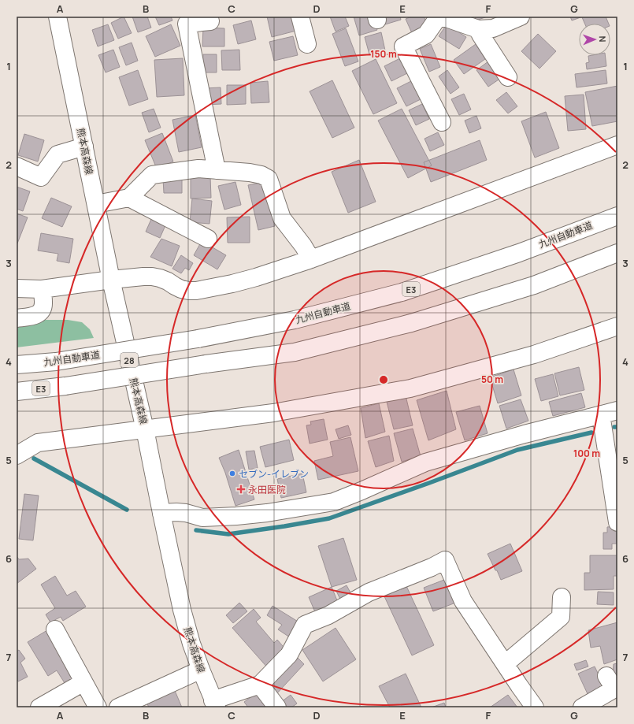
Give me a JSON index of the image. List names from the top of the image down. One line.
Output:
{"streets":{"main road":["熊本高森線","九州自動車道","E3","28"]},"places":{"other":["セブン-イレブン"],"health":["永田医院"]},"north":"right","grid":{"columns":["A","B","C","D","E","F","G"],"rows":["1","2","3","4","5","6","7"]},"rings":["150 m","50 m","100 m"]}
